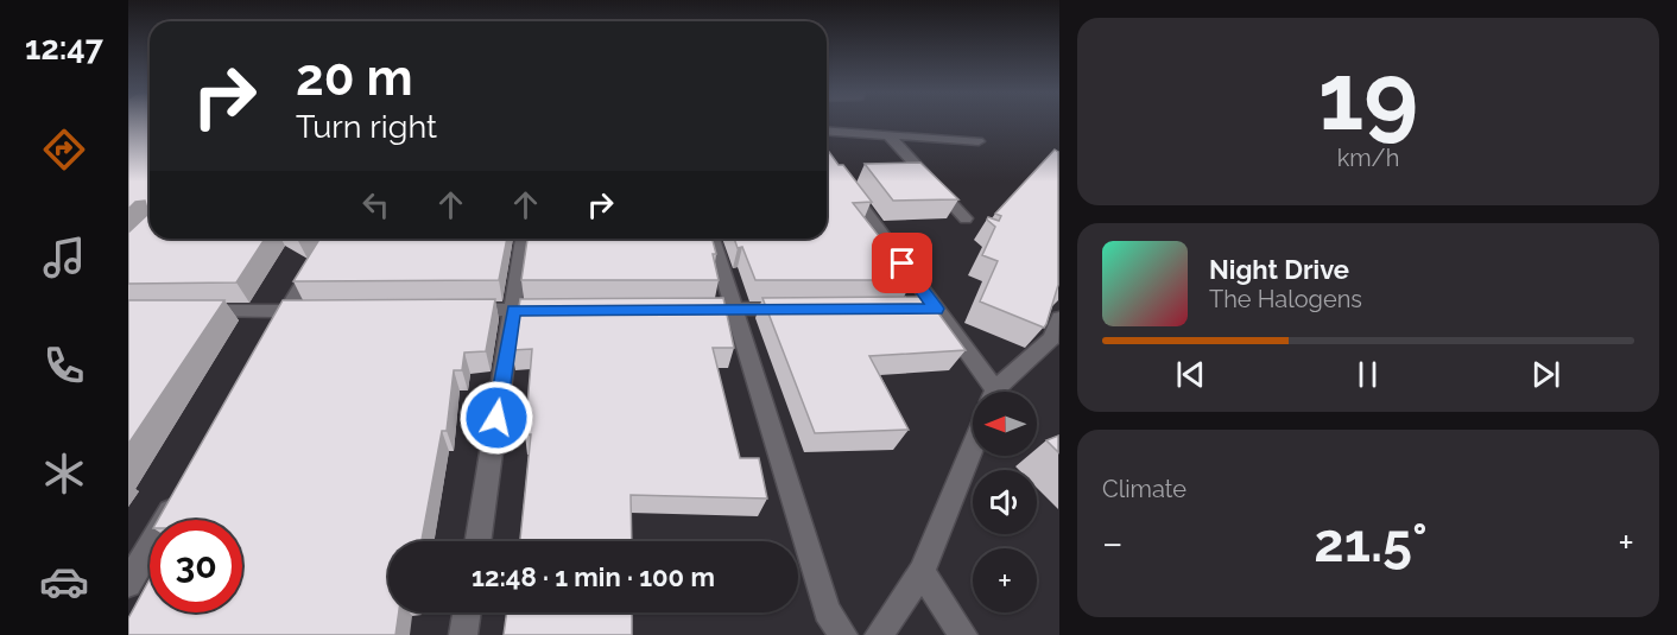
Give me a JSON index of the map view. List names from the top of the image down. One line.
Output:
{"north":"left","page":{"tabs":"12:47","tile":[["19","km/h"],"Climate"],"turn":["20 m","Turn right"],"song":["Night Drive","The Halogens"],"map_buttons":"+","heat":["−","21.5°","+"],"limit":"30","trip":"12:48 · 1 min · 100 m"}}
